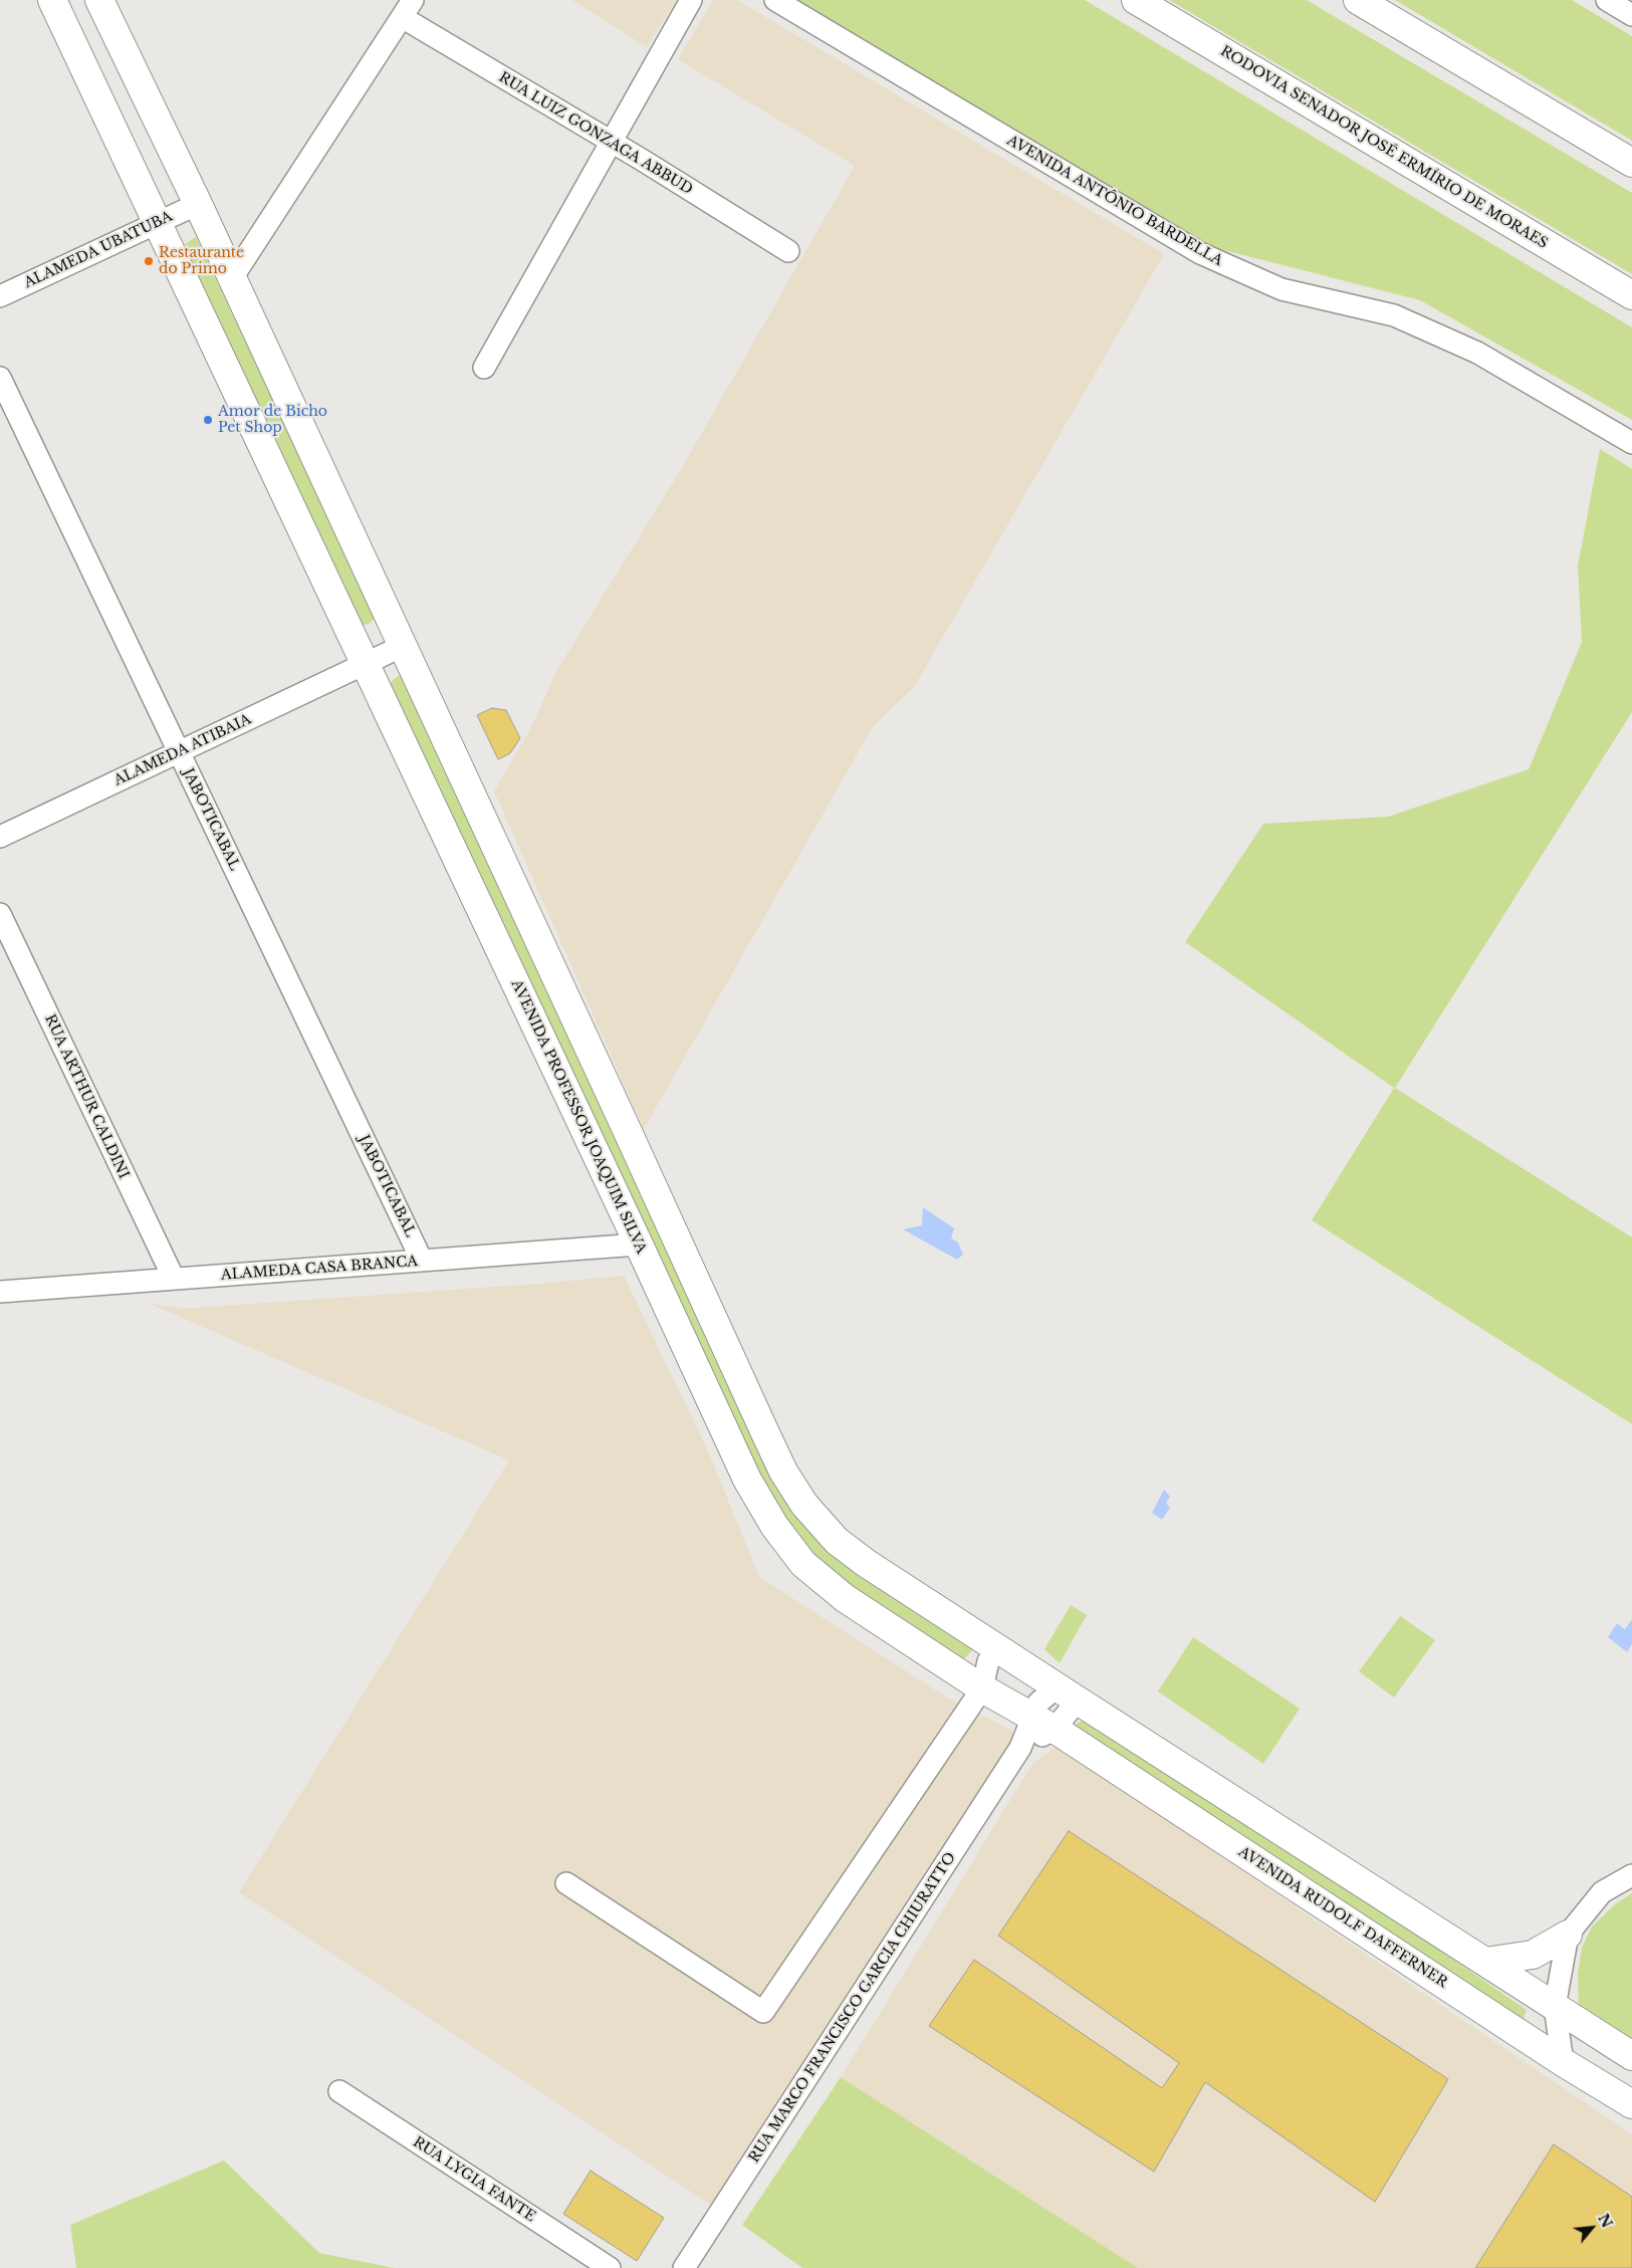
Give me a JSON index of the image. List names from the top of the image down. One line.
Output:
{"streets":{"main road":["RODOVIA SENADOR JOSÉ ERMÍRIO DE MORAES","AVENIDA PROFESSOR JOAQUIM SILVA","AVENIDA RUDOLF DAFFERNER"],"street":["RUA LUIZ GONZAGA ABBUD","AVENIDA ANTÔNIO BARDELLA","ALAMEDA UBATUBA","ALAMEDA ATIBAIA","JABOTICABAL","RUA ARTHUR CALDINI","ALAMEDA CASA BRANCA","RUA MARCO FRANCISCO GARCIA CHIURATTO","RUA LYGIA FANTE"]},"crossings":[["ALAMEDA UBATUBA","AVENIDA PROFESSOR JOAQUIM SILVA"],["ALAMEDA ATIBAIA","JABOTICABAL"],["ALAMEDA ATIBAIA","AVENIDA PROFESSOR JOAQUIM SILVA"],["JABOTICABAL","ALAMEDA CASA BRANCA"],["RUA ARTHUR CALDINI","ALAMEDA CASA BRANCA"],["AVENIDA PROFESSOR JOAQUIM SILVA","ALAMEDA CASA BRANCA"],["AVENIDA PROFESSOR JOAQUIM SILVA","AVENIDA RUDOLF DAFFERNER"],["AVENIDA RUDOLF DAFFERNER","RUA MARCO FRANCISCO GARCIA CHIURATTO"]],"places":["Restaurante do Primo","Amor de Bicho Pet Shop"],"north":"top right"}
